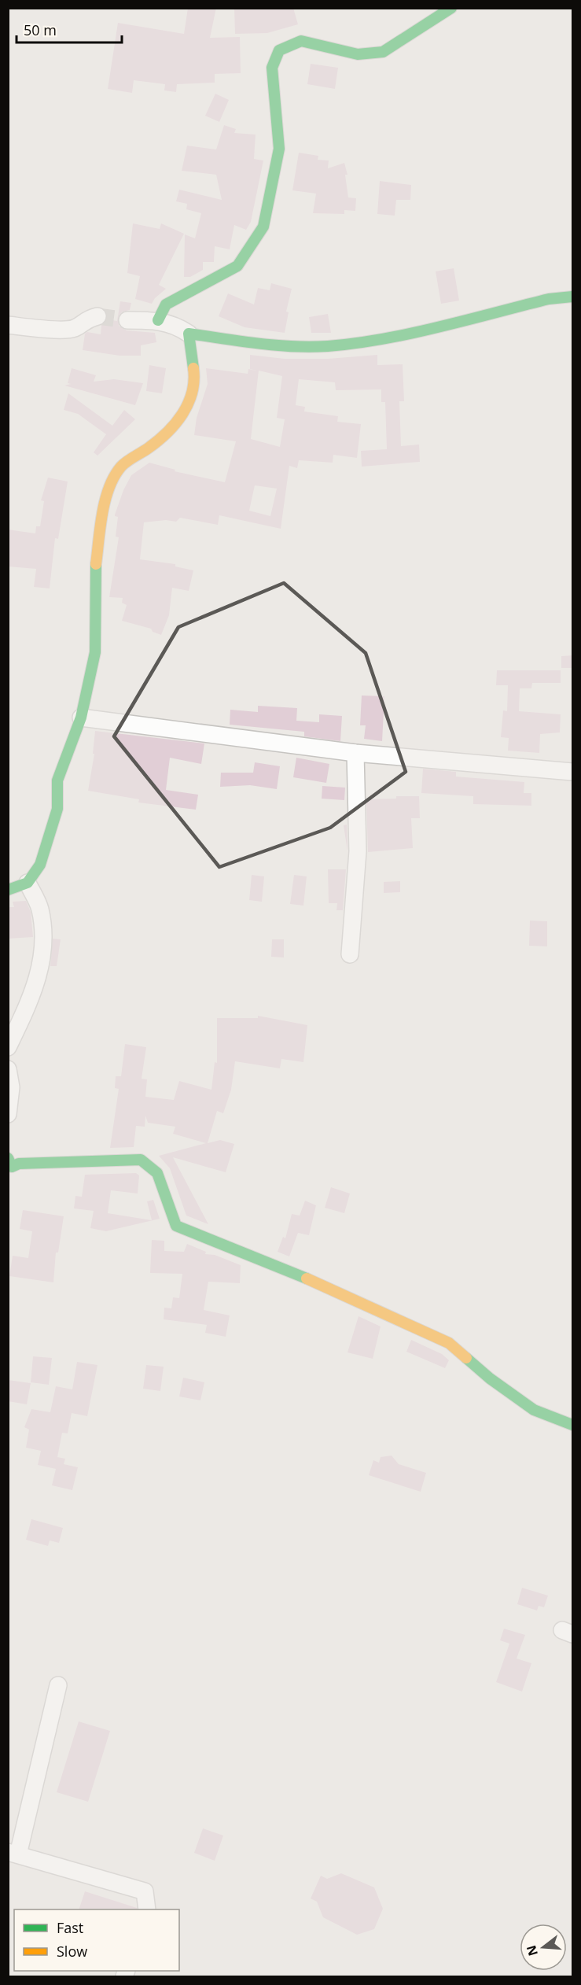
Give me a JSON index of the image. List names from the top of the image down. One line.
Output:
{"legend":["Fast","Slow"],"scale_bar":"50 m","north":"left"}
